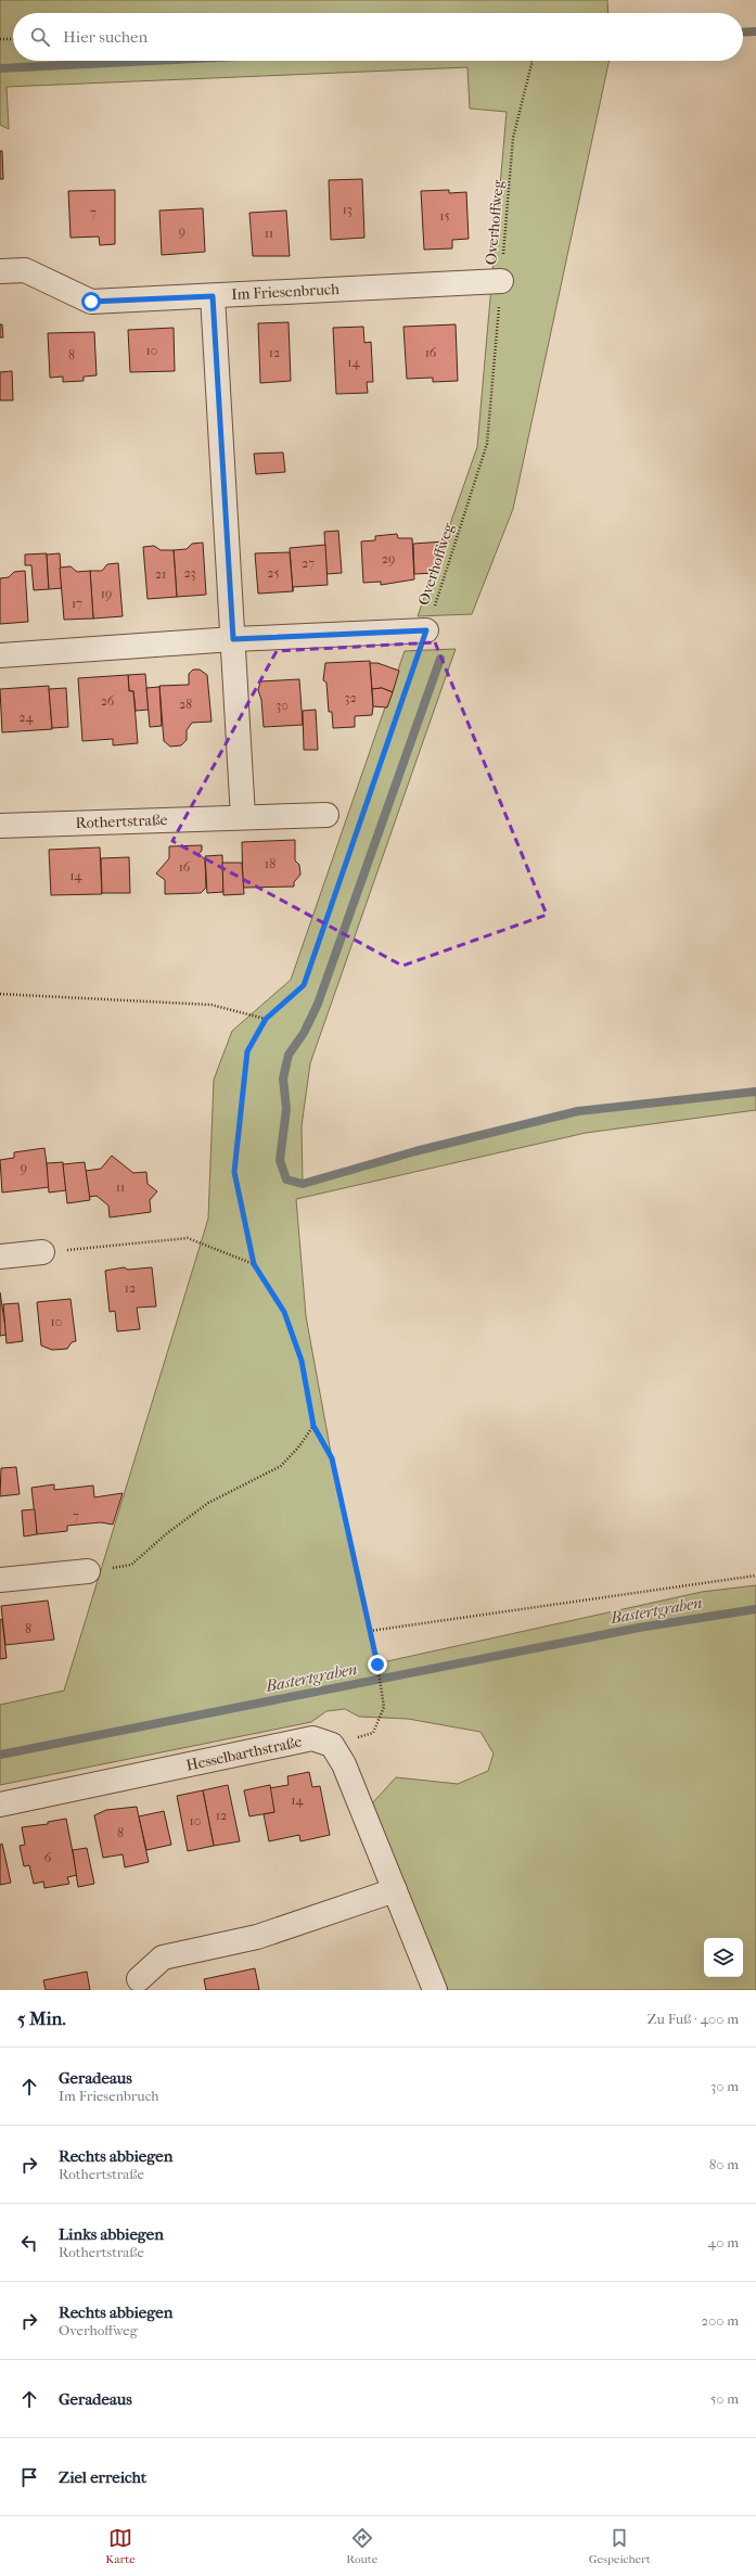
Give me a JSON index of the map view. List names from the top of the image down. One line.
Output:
{"streets":{"street":["Im Friesenbruch","Rothertstraße","Hesselbarthstraße"],"path":["Overhoffweg"]},"crossings":[["Overhoffweg","Im Friesenbruch"],["Overhoffweg","Hesselbarthstraße"]],"water":["Bastertgraben"],"house_numbers":["13","7","15","9","11","10","12","16","8","14","29","27","23","25","21","19","17","32","26","28","30","24","18","16","14","9","11","12","10","7","8","14","12","10","8","6"],"page":{"search":"Hier suchen","heading":["5 Min.","Zu Fuß · 400 m"],"list":[["Geradeaus","Im Friesenbruch","30 m"],["Rechts abbiegen","Rothertstraße","80 m"],["Links abbiegen","Rothertstraße","40 m"],["Rechts abbiegen","Overhoffweg","200 m"],["Geradeaus","50 m"],"Ziel erreicht"],"nav":["Karte","Route","Gespeichert"]}}
